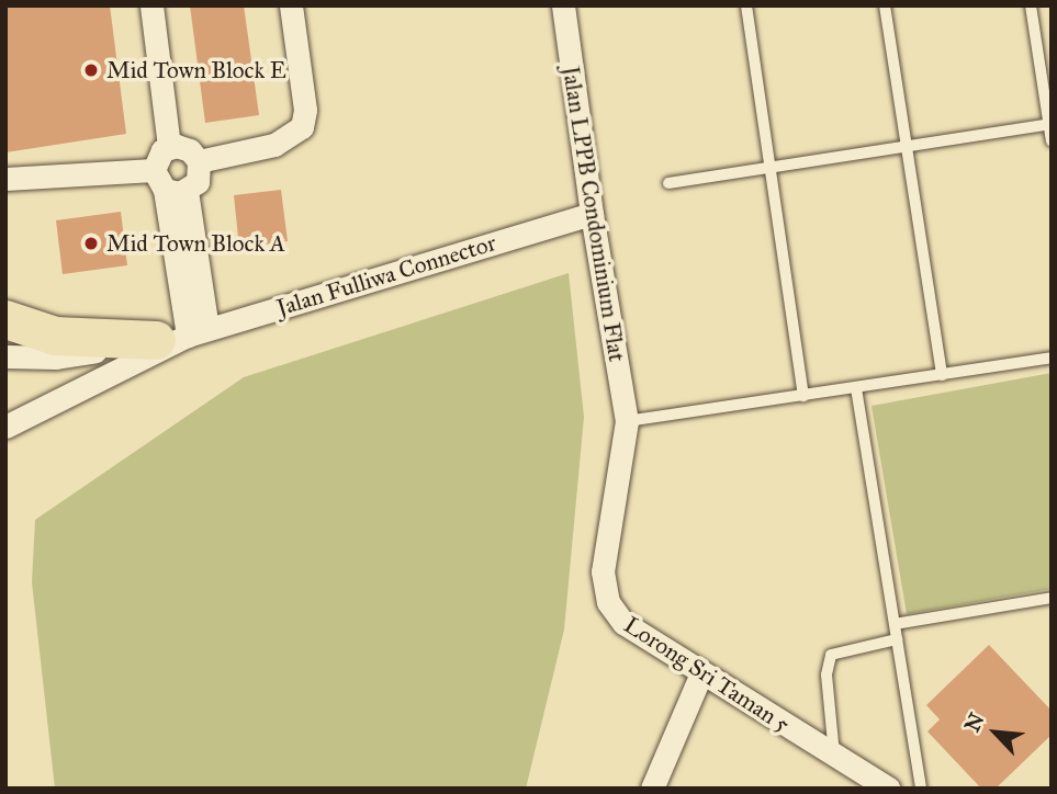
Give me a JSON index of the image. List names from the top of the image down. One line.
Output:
{"streets":{"street":["Jalan LPPB Condominium Flat","Jalan Fulliwa Connector","Lorong Sri Taman 5"]},"crossings":[["Jalan LPPB Condominium Flat","Jalan Fulliwa Connector"],["Jalan LPPB Condominium Flat","Lorong Sri Taman 5"]],"places":["Mid Town Block E","Mid Town Block A"],"north":"top left"}
